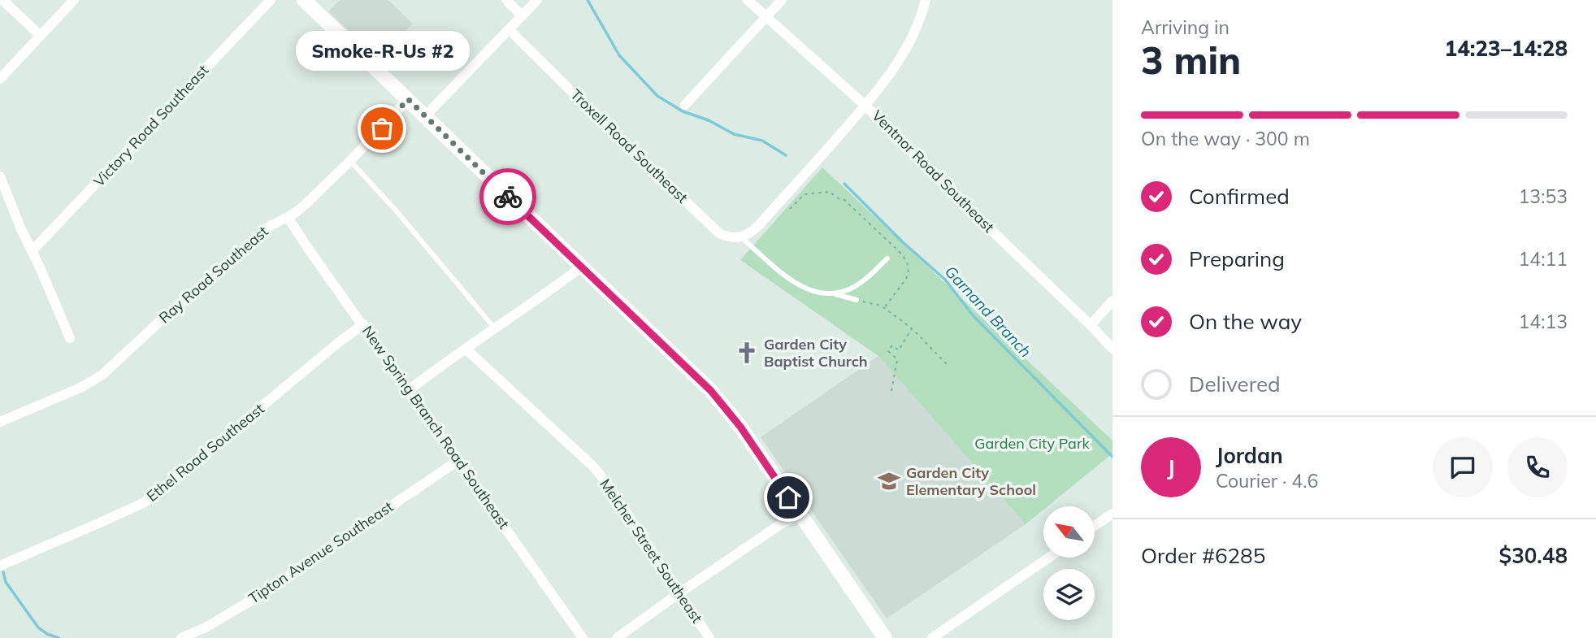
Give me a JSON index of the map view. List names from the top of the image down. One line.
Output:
{"streets":{"street":["Victory Road Southeast","Troxell Road Southeast","Ventnor Road Southeast","Ray Road Southeast","New Spring Branch Road Southeast","Ethel Road Southeast","Melcher Street Southeast","Tipton Avenue Southeast"]},"crossings":[["Ray Road Southeast","New Spring Branch Road Southeast"],["New Spring Branch Road Southeast","Ethel Road Southeast"],["New Spring Branch Road Southeast","Tipton Avenue Southeast"]],"water":["Garnand Branch"],"parks":["Garden City Park"],"places":{"other":["Smoke-R-Us #2"],"church":["Garden City Baptist Church"],"school or university":["Garden City Elementary School"]},"north":"top left","page":{"heading":["3 min","Arriving in","14:23–14:28"],"panel":["Jordan","Courier · 4.6","Order #6285","$30.48"],"bubble":"Smoke-R-Us #2","bar":"On the way · 300 m","list":[["Confirmed","13:53"],["Preparing","14:11"],["On the way","14:13"],"Delivered"],"round":"J"}}
